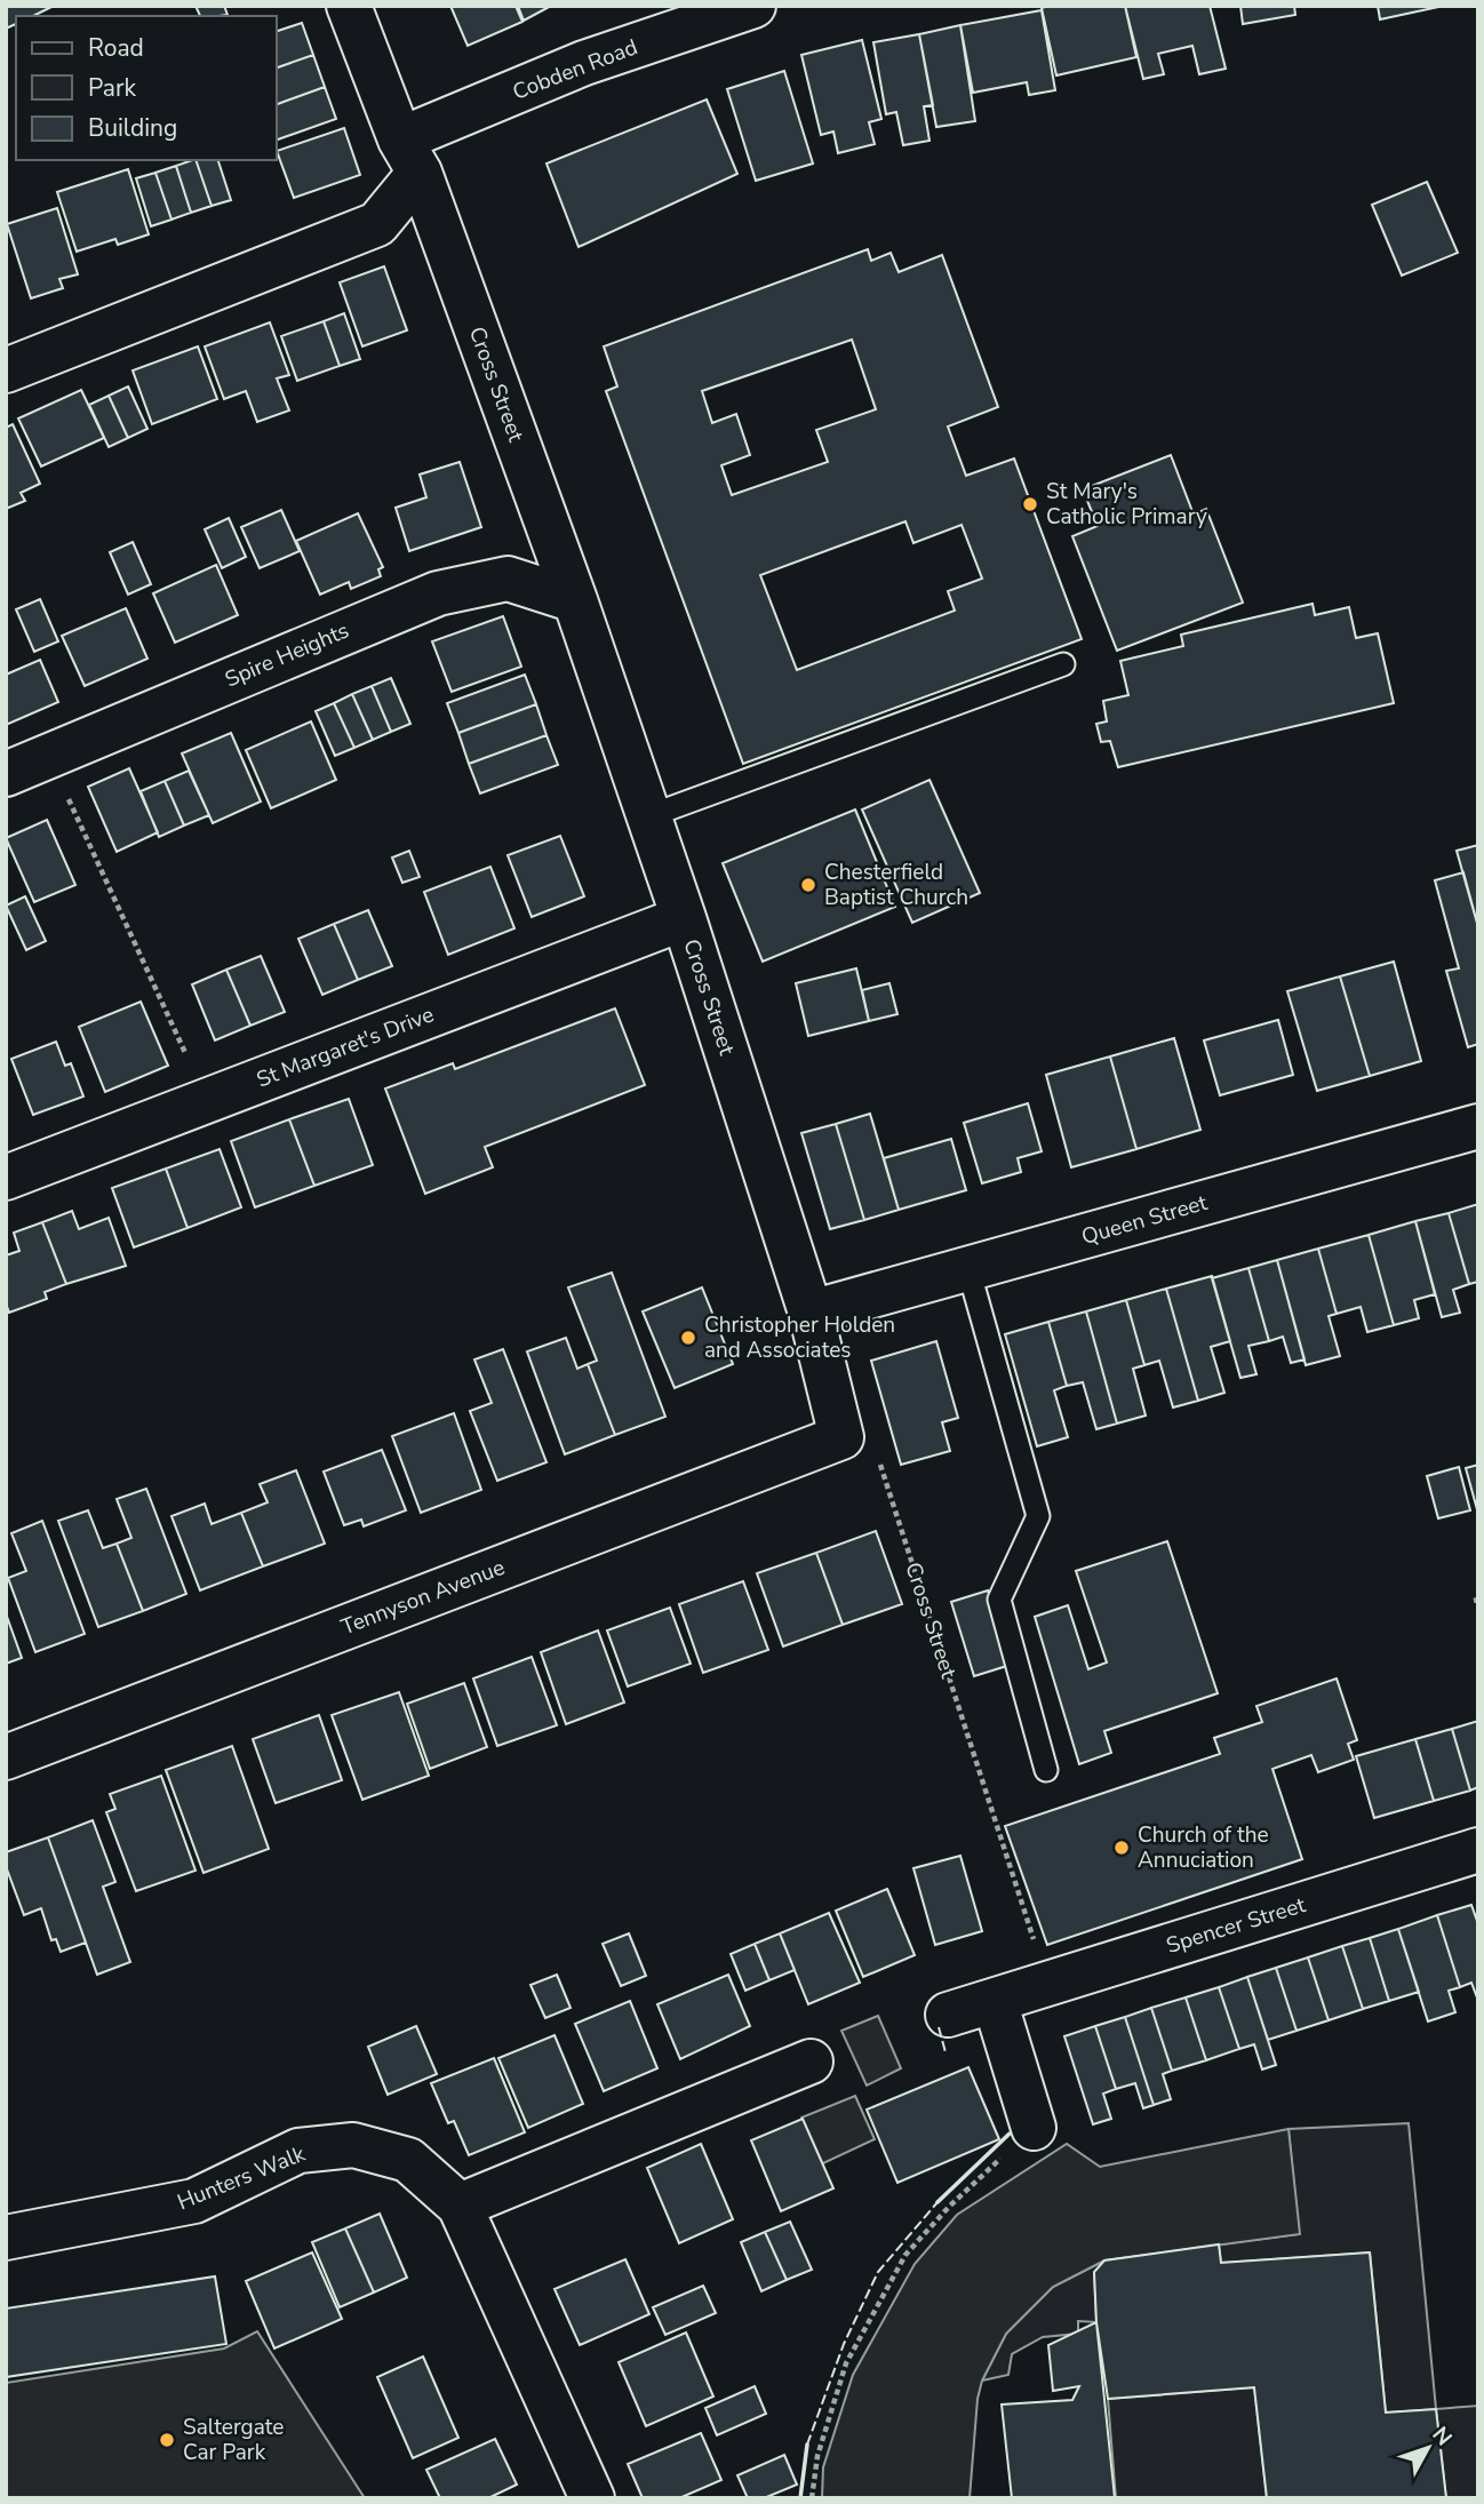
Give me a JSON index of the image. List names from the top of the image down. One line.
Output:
{"streets":{"street":["Cobden Road","Cross Street","Spire Heights","St Margaret's Drive","Queen Street","Tennyson Avenue","Spencer Street","Hunters Walk"]},"crossings":[["Cobden Road","Cross Street"],["Cross Street","Spire Heights"],["Cross Street","St Margaret's Drive"],["Cross Street","Queen Street"],["Cross Street","Tennyson Avenue"],["Cross Street","Spencer Street"]],"places":["St Mary's Catholic Primary","Chesterfield Baptist Church","Christopher Holden and Associates","Church of the Annuciation","Saltergate Car Park"],"legend":["Road","Park","Building"],"north":"top right"}
